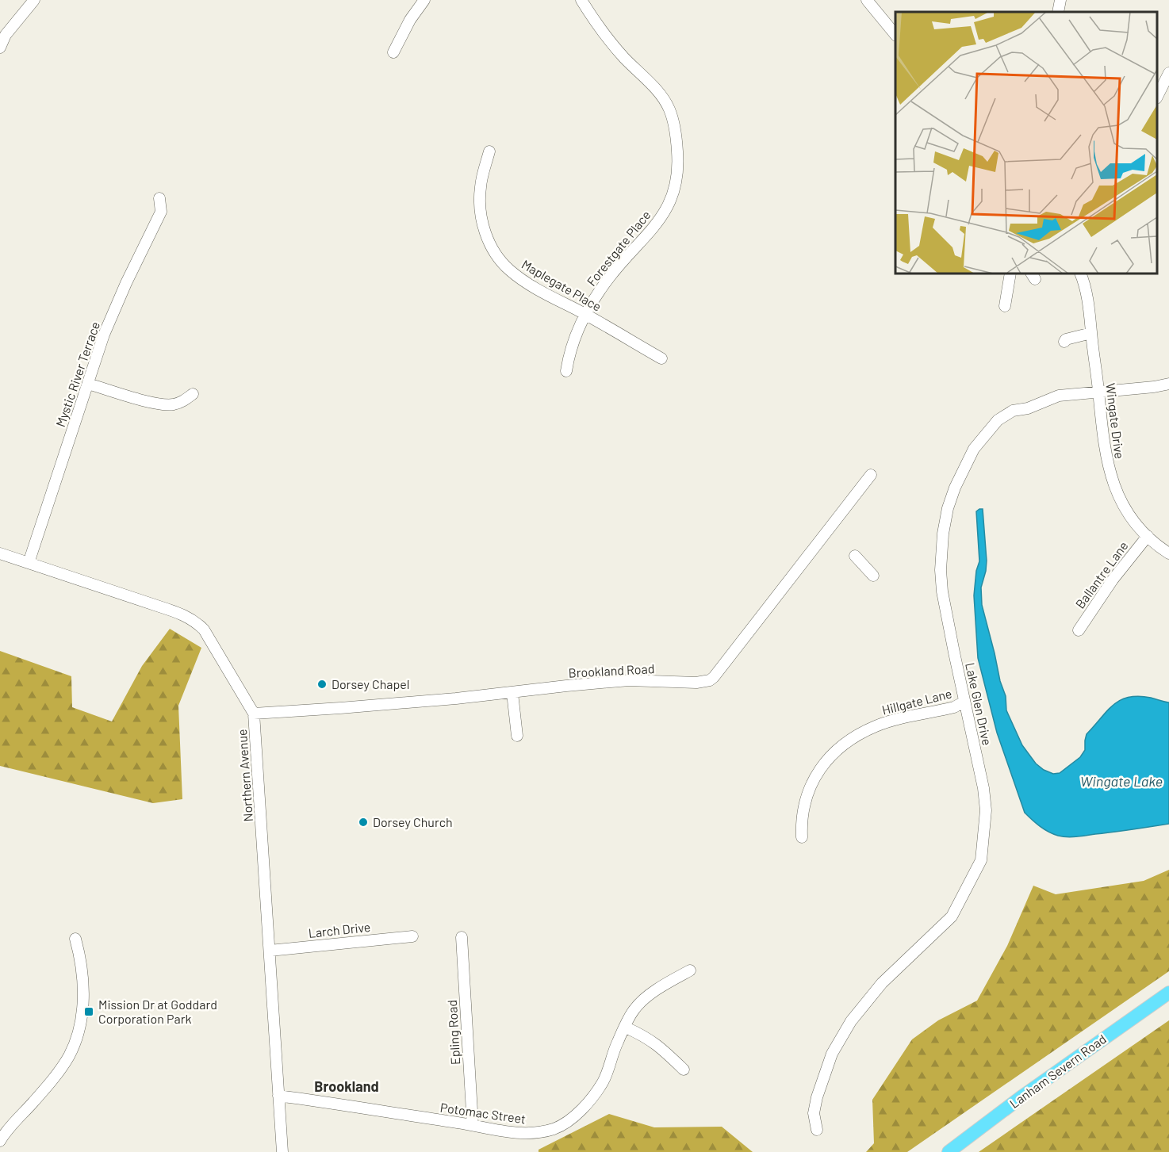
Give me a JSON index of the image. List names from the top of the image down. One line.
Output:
{"streets":{"main road":["Lanham Severn Road"],"street":["Forestgate Place","Maplegate Place","Mystic River Terrace","Wingate Drive","Ballantre Lane","Brookland Road","Hillgate Lane","Lake Glen Drive","Northern Avenue","Larch Drive","Epling Road","Potomac Street"]},"crossings":[["Forestgate Place","Maplegate Place"],["Mystic River Terrace","Northern Avenue"],["Wingate Drive","Ballantre Lane"],["Wingate Drive","Lake Glen Drive"],["Brookland Road","Northern Avenue"],["Hillgate Lane","Lake Glen Drive"],["Northern Avenue","Larch Drive"],["Northern Avenue","Potomac Street"],["Epling Road","Potomac Street"]],"districts":["Brookland"],"water":["Wingate Lake"],"places":{"other":["Dorsey Chapel","Dorsey Church"],"transit":["Mission Dr at Goddard Corporation Park"]}}
